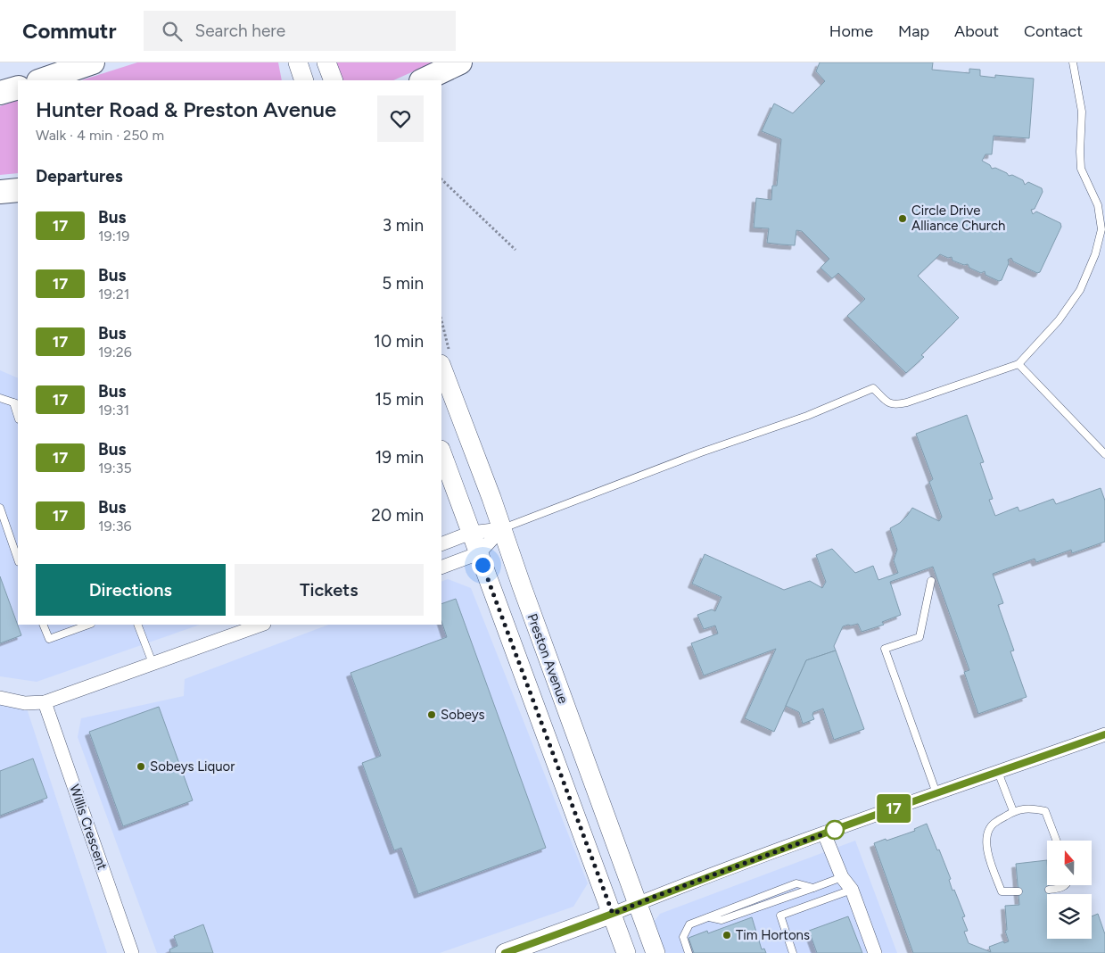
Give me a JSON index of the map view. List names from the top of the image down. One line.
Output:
{"streets":{"main road":["Preston Avenue"],"street":["Willis Crescent"]},"places":["Circle Drive Alliance Church","Sobeys","Sobeys Liquor","Tim Hortons"],"lines":["bus line 17"],"north":"top","page":{"header":"Commutr","search":"Search here","nav":["Home","Map","About","Contact"],"on_map":"17","heading":[["Hunter Road & Preston Avenue","Walk · 4 min · 250 m"],"Departures"],"list":[{"mark":"17","name":"Bus","note":"19:19","value":"3 min"},{"mark":"17","name":"Bus","note":"19:21","value":"5 min"},{"mark":"17","name":"Bus","note":"19:26","value":"10 min"},{"mark":"17","name":"Bus","note":"19:31","value":"15 min"},{"mark":"17","name":"Bus","note":"19:35","value":"19 min"},{"mark":"17","name":"Bus","note":"19:36","value":"20 min"}],"buttons":["Directions","Tickets"]}}
